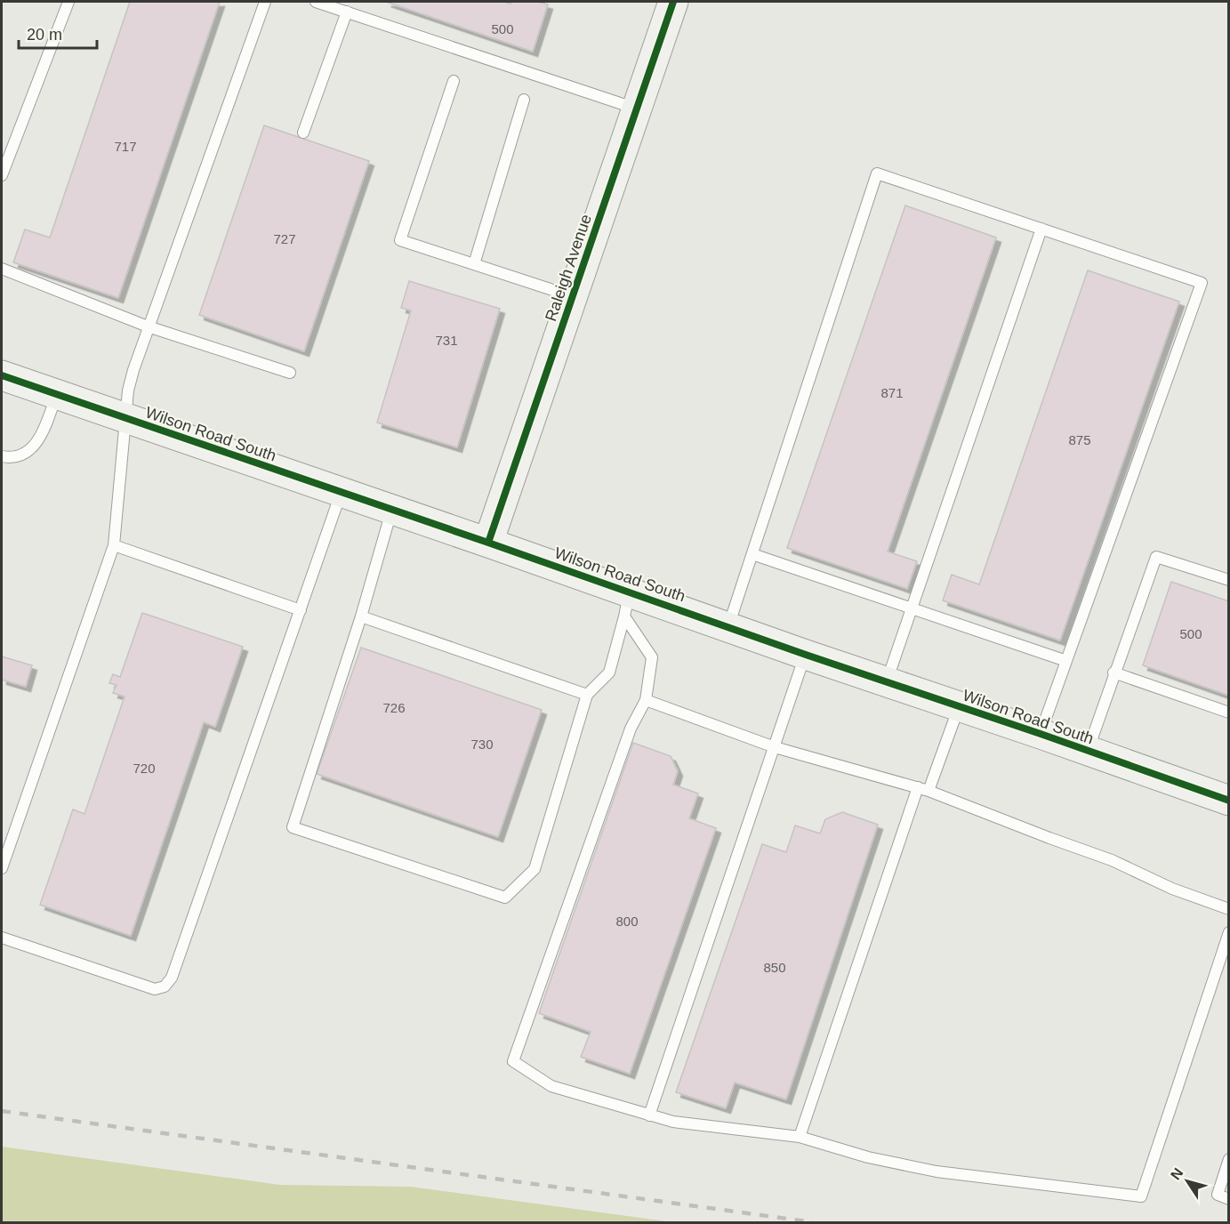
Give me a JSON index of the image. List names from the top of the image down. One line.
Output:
{"streets":{"street":["Raleigh Avenue","Wilson Road South"]},"crossings":[["Raleigh Avenue","Wilson Road South"]],"house_numbers":["500","717","727","731","871","875","500","726","730","720","800","850"],"scale_bar":"20 m","north":"top left"}
